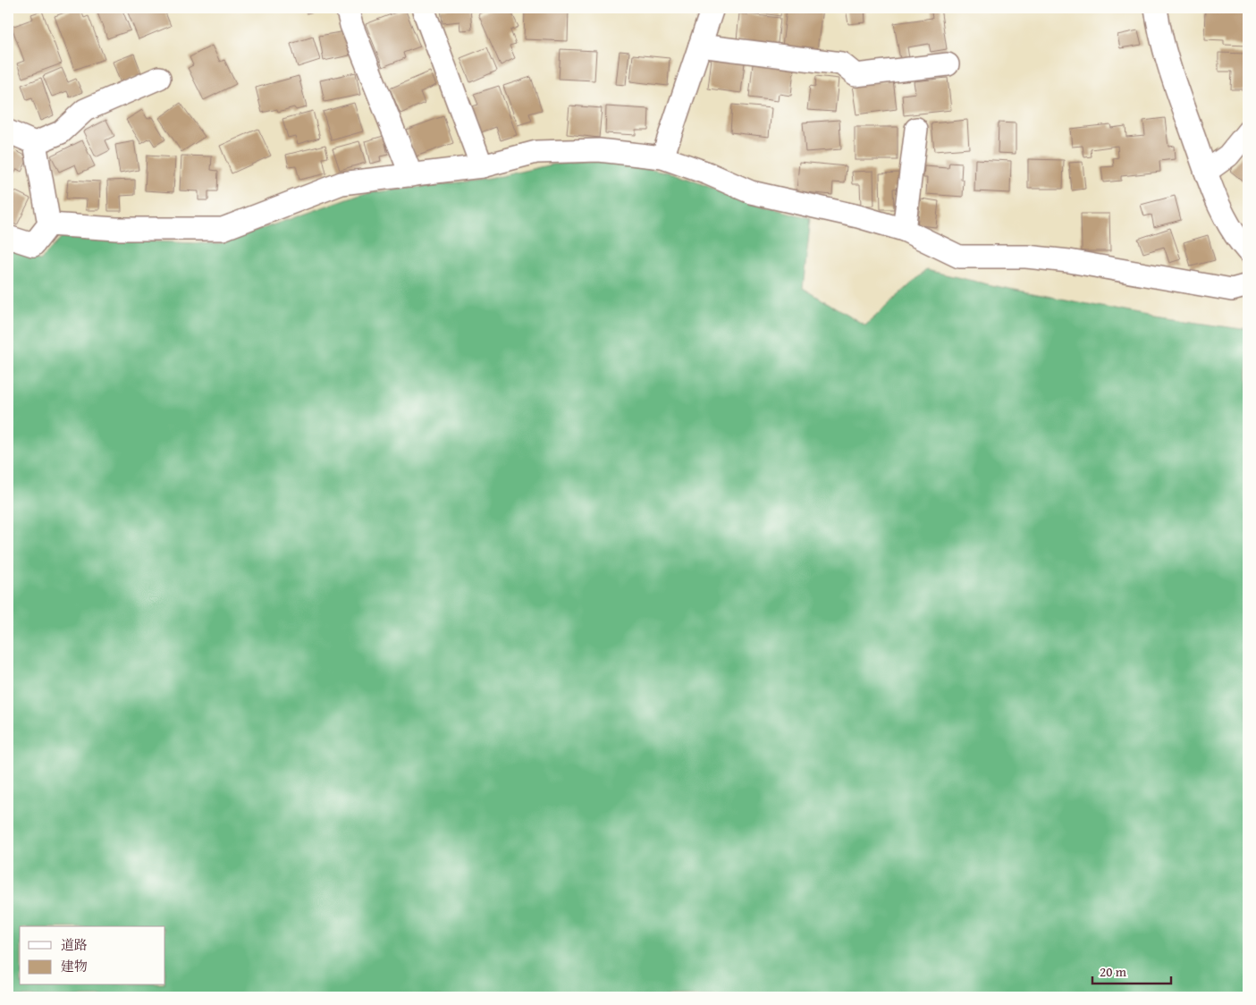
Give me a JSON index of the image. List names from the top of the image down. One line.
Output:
{"legend":["道路","建物"],"scale_bar":"20 m"}
